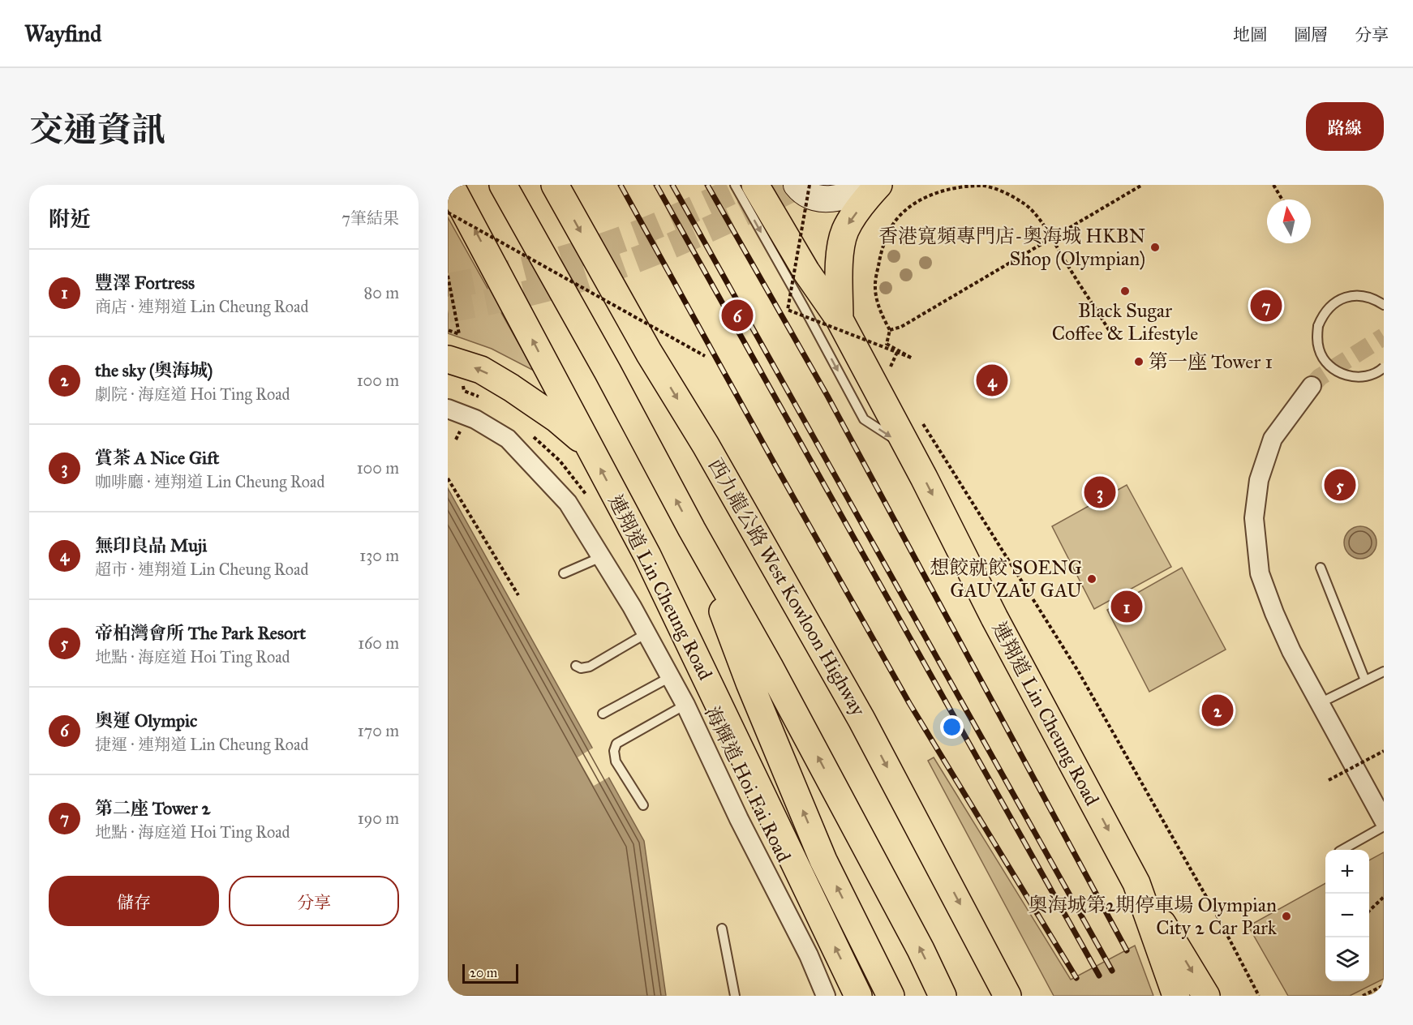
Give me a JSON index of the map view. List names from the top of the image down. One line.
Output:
{"streets":{"highway":["連翔道 Lin Cheung Road","西九龍公路 West Kowloon Highway"],"street":["海輝道 Hoi Fai Road"]},"places":["香港寬頻專門店-奧海城 HKBN Shop (Olympian)","Black Sugar Coffee & Lifestyle","第一座 Tower 1","想餃就餃 SOENG GAU ZAU GAU","奧海城第2期停車場 Olympian City 2 Car Park"],"scale_bar":"20 m","north":"top","page":{"header":"Wayfind","nav":["地圖","圖層","分享"],"title":"交通資訊","buttons":["路線",["儲存","分享"]],"heading":["附近","7筆結果"],"list":[{"mark":"1","name":"豐澤 Fortress","note":"商店 · 連翔道 Lin Cheung Road","value":"80 m"},{"mark":"2","name":"the sky (奧海城)","note":"劇院 · 海庭道 Hoi Ting Road","value":"100 m"},{"mark":"3","name":"賞茶 A Nice Gift","note":"咖啡廳 · 連翔道 Lin Cheung Road","value":"100 m"},{"mark":"4","name":"無印良品 Muji","note":"超市 · 連翔道 Lin Cheung Road","value":"130 m"},{"mark":"5","name":"帝柏灣會所 The Park Resort","note":"地點 · 海庭道 Hoi Ting Road","value":"160 m"},{"mark":"6","name":"奧運 Olympic","note":"捷運 · 連翔道 Lin Cheung Road","value":"170 m"},{"mark":"7","name":"第二座 Tower 2","note":"地點 · 海庭道 Hoi Ting Road","value":"190 m"}],"pins":["7","6","4","5","3","1","2"],"map_buttons":["+","−"],"scale":"20 m"}}
